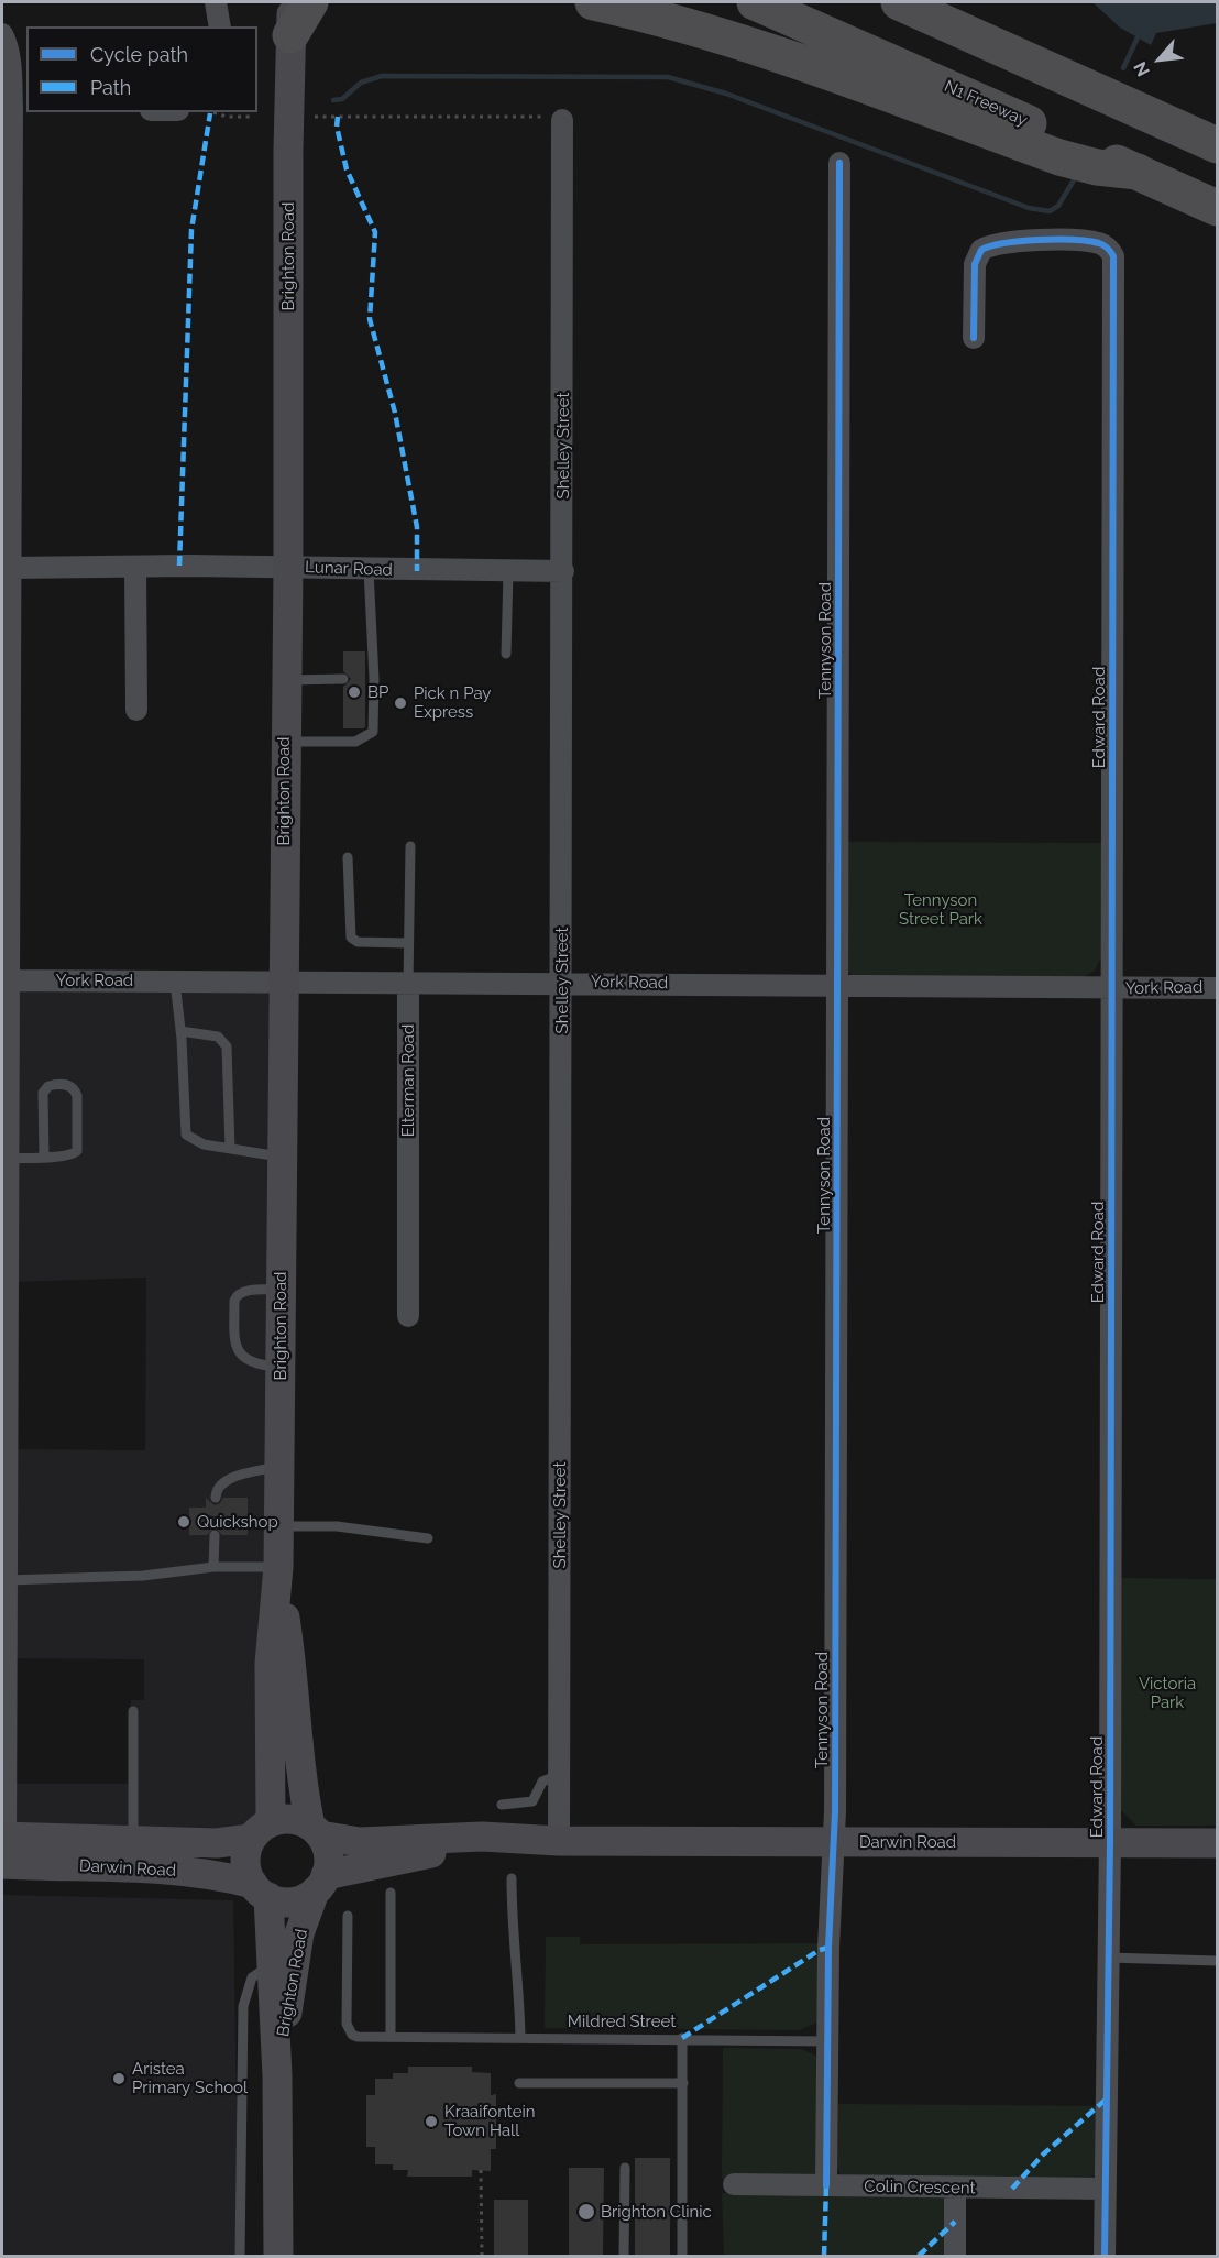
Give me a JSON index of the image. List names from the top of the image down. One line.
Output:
{"streets":{"highway":["N1 Freeway"],"main road":["Brighton Road","Darwin Road"],"street":["Shelley Street","Lunar Road","Tennyson Road","Edward Road","York Road","Elterman Road","Colin Crescent"],"lane":["Mildred Street"]},"crossings":[["Brighton Road","Lunar Road"],["Brighton Road","York Road"],["Brighton Road","Darwin Road"],["Shelley Street","Lunar Road"],["Shelley Street","York Road"],["Shelley Street","Darwin Road"],["Tennyson Road","York Road"],["Tennyson Road","Darwin Road"],["Tennyson Road","Mildred Street"],["Tennyson Road","Colin Crescent"],["Edward Road","York Road"],["Edward Road","Darwin Road"],["Edward Road","Colin Crescent"],["York Road","Elterman Road"]],"parks":["Tennyson Street Park","Victoria Park"],"places":["BP","Pick n Pay Express","Quickshop","Aristea Primary School","Kraaifontein Town Hall","Brighton Clinic"],"legend":["Cycle path","Path"],"north":"bottom left"}
